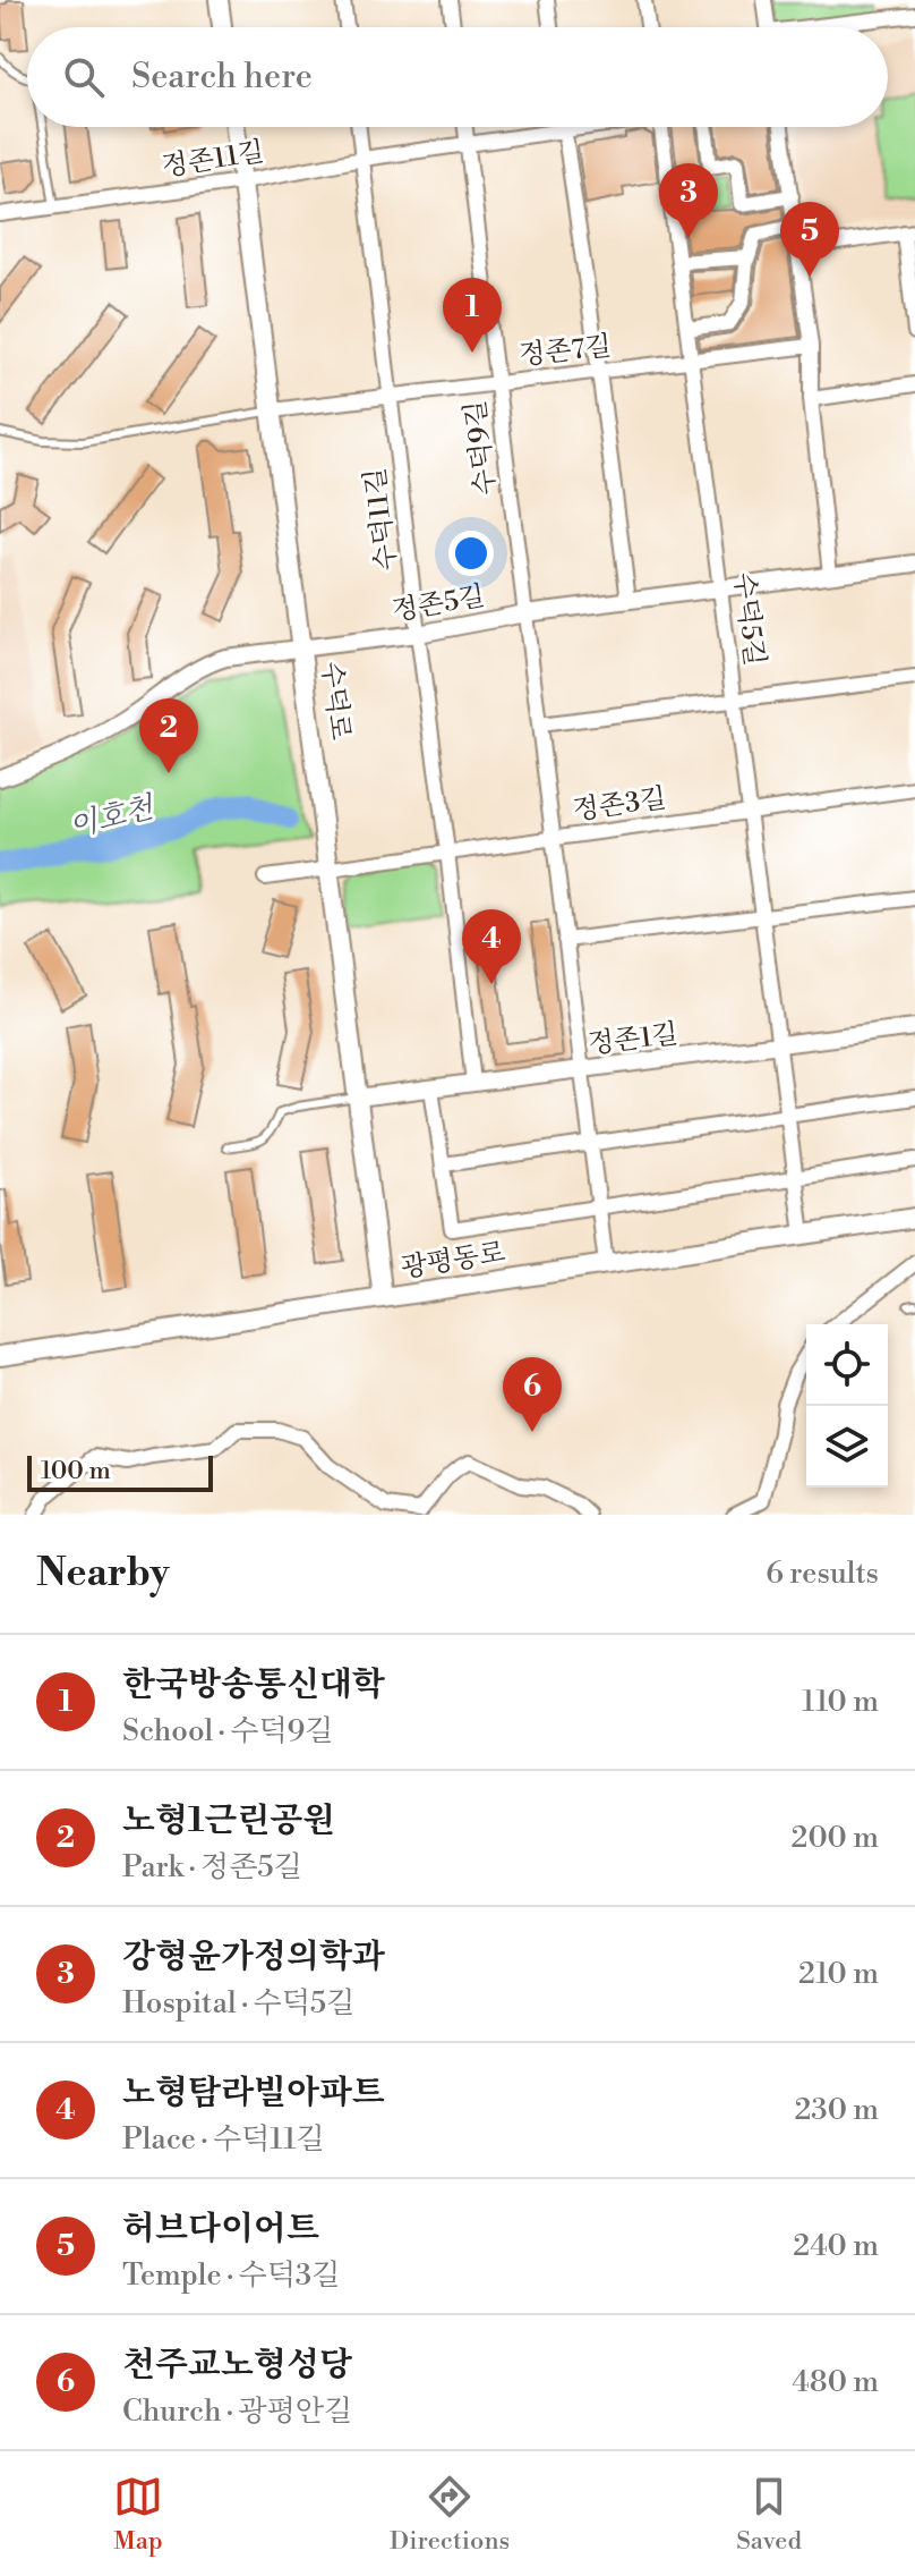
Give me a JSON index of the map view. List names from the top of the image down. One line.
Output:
{"streets":{"main road":["수덕로","광평동로"],"street":["정존11길","정존7길","수덕9길","수덕11길","정존5길","수덕5길","정존3길","정존1길"]},"crossings":[["정존11길","수덕9길"],["정존11길","수덕11길"],["정존11길","수덕로"],["정존7길","수덕9길"],["정존7길","수덕11길"],["정존7길","수덕5길"],["정존7길","수덕로"],["수덕9길","정존5길"],["수덕9길","정존3길"],["수덕9길","정존1길"],["수덕9길","광평동로"],["수덕11길","정존5길"],["수덕11길","정존3길"],["수덕11길","정존1길"],["정존5길","수덕5길"],["정존5길","수덕로"],["수덕5길","정존3길"],["수덕5길","정존1길"],["수덕5길","광평동로"],["수덕로","정존3길"],["수덕로","정존1길"],["수덕로","광평동로"]],"water":["이호천"],"scale_bar":"100 m","page":{"search":"Search here","pins":["3","5","1","2","4","6"],"scale":"100 m","heading":["Nearby","6 results"],"list":[{"mark":"1","name":"한국방송통신대학","note":"School · 수덕9길","value":"110 m"},{"mark":"2","name":"노형1근린공원","note":"Park · 정존5길","value":"200 m"},{"mark":"3","name":"강형윤가정의학과","note":"Hospital · 수덕5길","value":"210 m"},{"mark":"4","name":"노형탐라빌아파트","note":"Place · 수덕11길","value":"230 m"},{"mark":"5","name":"허브다이어트","note":"Temple · 수덕3길","value":"240 m"},{"mark":"6","name":"천주교노형성당","note":"Church · 광평안길","value":"480 m"}],"nav":["Map","Directions","Saved"]}}
